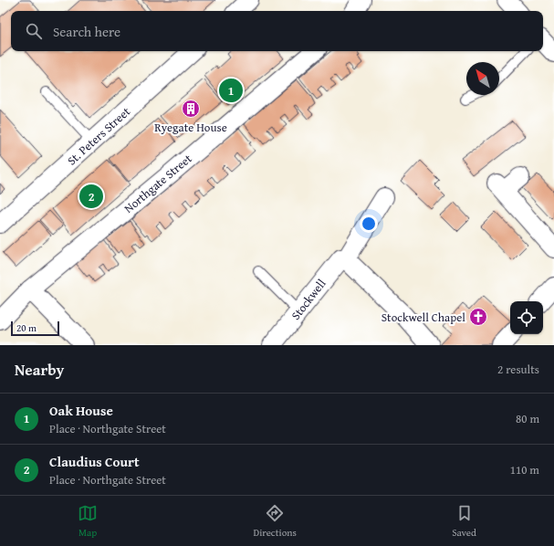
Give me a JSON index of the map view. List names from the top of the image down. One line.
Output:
{"streets":{"street":["St. Peters Street","Northgate Street","Stockwell"]},"places":{"building":["Ryegate House"],"church":["Stockwell Chapel"]},"scale_bar":"20 m","north":"top left","page":{"search":"Search here","pins":["1","2"],"scale":"20 m","heading":["Nearby","2 results"],"list":[{"mark":"1","name":"Oak House","note":"Place · Northgate Street","value":"80 m"},{"mark":"2","name":"Claudius Court","note":"Place · Northgate Street","value":"110 m"}],"nav":["Map","Directions","Saved"]}}
